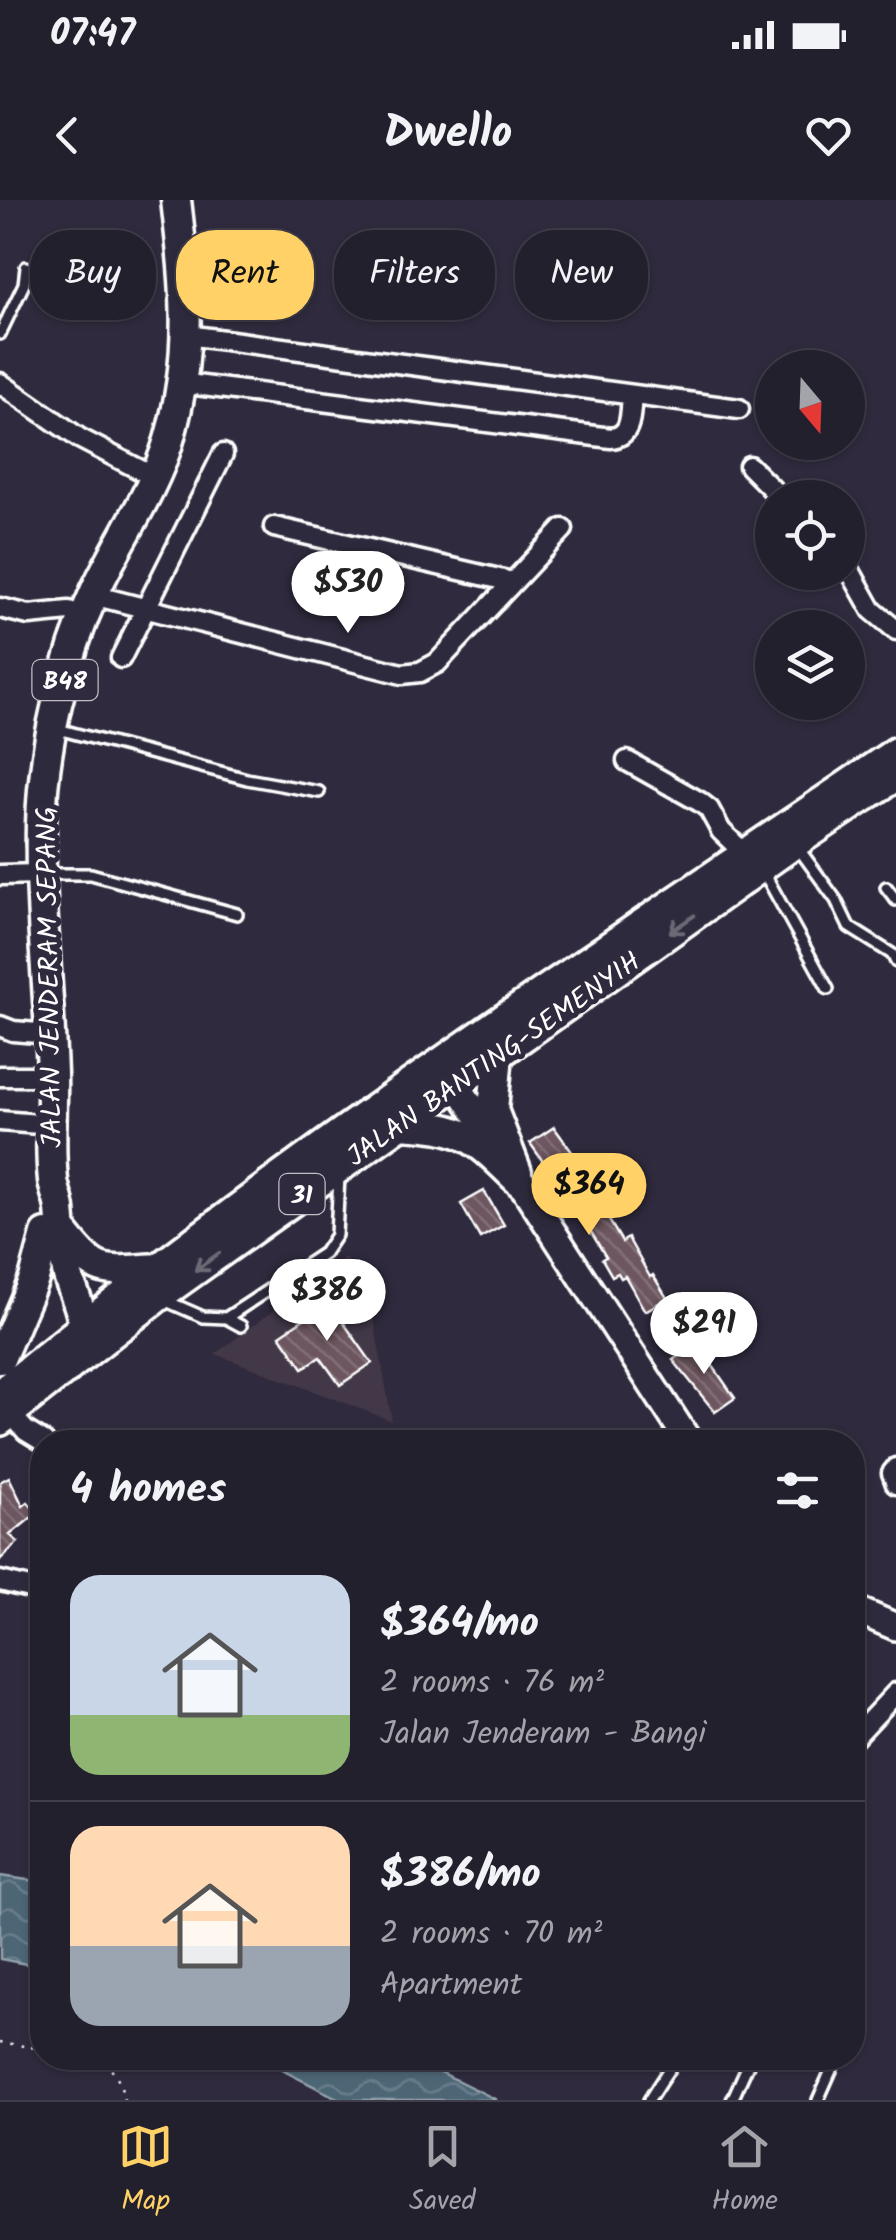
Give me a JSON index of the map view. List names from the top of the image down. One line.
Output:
{"streets":{"main road":["B48","JALAN JENDERAM SEPANG","JALAN BANTING-SEMENYIH","31"]},"crossings":[["B48","JALAN JENDERAM SEPANG"],["B48","JALAN BANTING-SEMENYIH"]],"north":"bottom","page":{"status":"07:47","header":"Dwello","chip":["Buy","Rent","Filters","New"],"price":["$530","$364","$386","$291"],"heading":"4 homes","list":[{"name":"$364/mo","note":"2 rooms · 76 m² · Jalan Jenderam - Bangi"},{"name":"$386/mo","note":"2 rooms · 70 m² · Apartment"}],"tabs":["Map","Saved","Home"]}}
